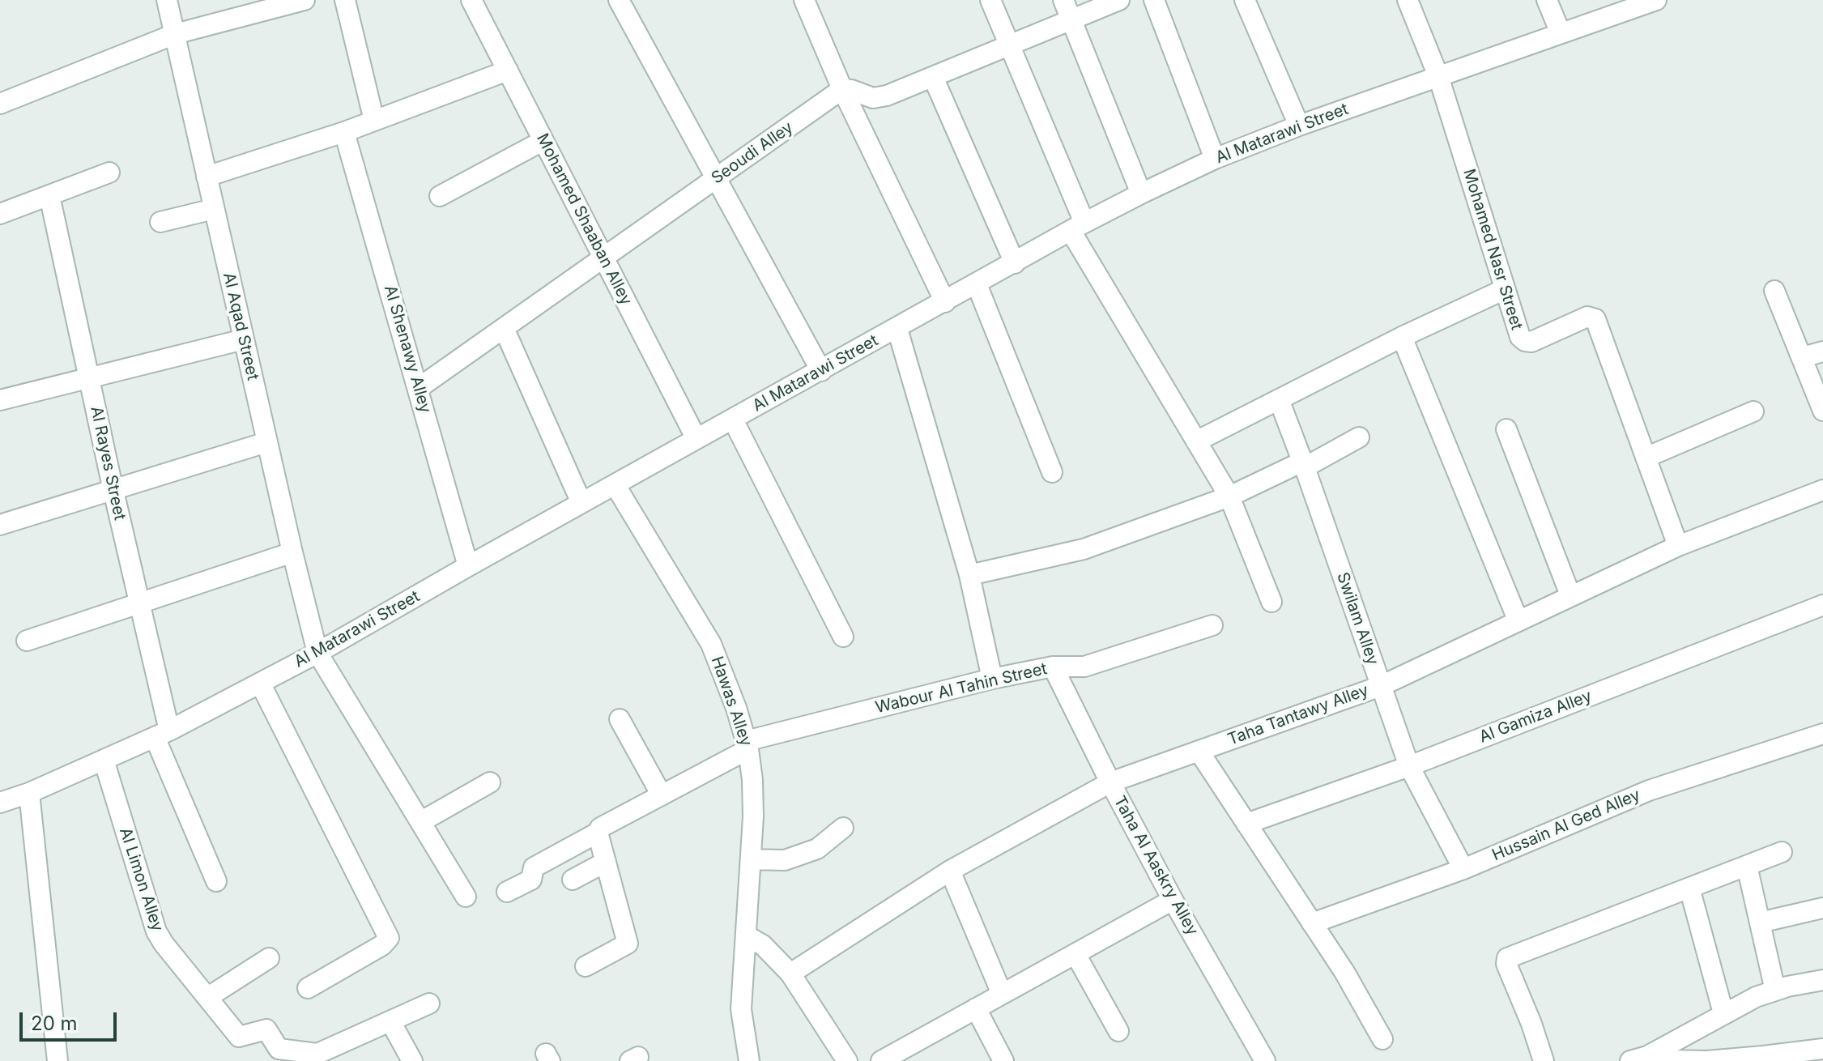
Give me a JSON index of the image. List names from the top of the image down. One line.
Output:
{"streets":{"street":["Al Matarawi Street","Seoudi Alley","Mohamed Shaaban Alley","Mohamed Nasr Street","Al Aqad Street","Al Shenawy Alley","Al Rayes Street","Swilam Alley","Wabour Al Tahin Street","Hawas Alley","Taha Tantawy Alley","Al Gamiza Alley","Hussain Al Ged Alley","Taha Al Aaskry Alley","Al Limon Alley"]},"crossings":[["Al Matarawi Street","Mohamed Shaaban Alley"],["Al Matarawi Street","Mohamed Nasr Street"],["Al Matarawi Street","Al Aqad Street"],["Al Matarawi Street","Al Shenawy Alley"],["Al Matarawi Street","Al Rayes Street"],["Al Matarawi Street","Hawas Alley"],["Al Matarawi Street","Al Limon Alley"],["Seoudi Alley","Mohamed Shaaban Alley"],["Seoudi Alley","Al Shenawy Alley"],["Mohamed Nasr Street","Taha Tantawy Alley"],["Swilam Alley","Taha Tantawy Alley"],["Swilam Alley","Al Gamiza Alley"],["Swilam Alley","Hussain Al Ged Alley"],["Wabour Al Tahin Street","Hawas Alley"],["Wabour Al Tahin Street","Taha Al Aaskry Alley"],["Taha Tantawy Alley","Taha Al Aaskry Alley"]],"scale_bar":"20 m"}
